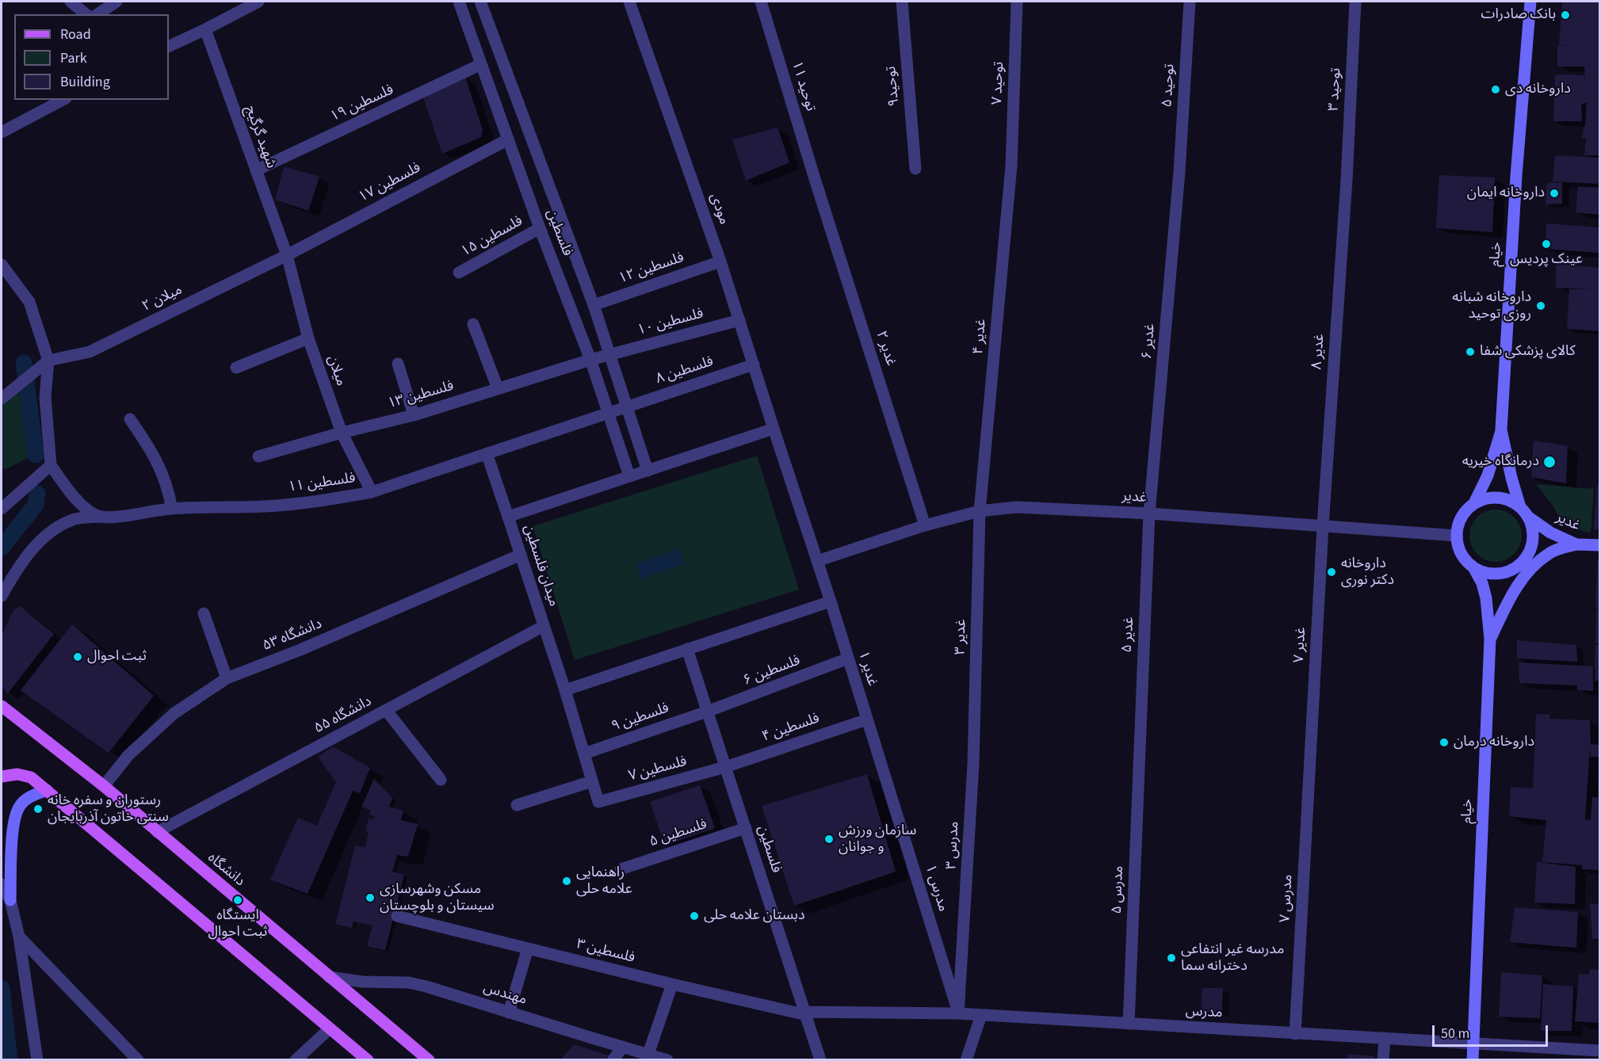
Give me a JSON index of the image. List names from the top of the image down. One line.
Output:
{"streets":{"main road":["خیام","غدیر","دانشگاه"],"street":["توحید ۷","توحید ۵","توحید ۱۱","توحید۹","توحید ۳","فلسطین ۱۹","شهید گرگیج","فلسطین ۱۷","مودی","فلسطین","فلسطین ۱۵","فلسطین ۱۲","میلان ۲","فلسطین ۱۰","غدیر ۴","غدیر ۶","غدیر ۲","غدیر ۸","میلان","فلسطین ۸","فلسطین ۱۳","فلسطین ۱۱","میدان فلسطین","غدیر ۵","دانشگاه ۵۳","غدیر ۳","غدیر ۷","غدیر ۱","فلسطین ۶","دانشگاه ۵۵","فلسطین ۹","فلسطین ۴","فلسطین ۷","فلسطین ۵","مدرس ۳","مدرس ۱","مدرس ۵","مدرس ۷","فلسطین ۳","مهندس","مدرس"]},"crossings":[["توحید ۷","غدیر ۴"],["توحید ۵","غدیر ۶"],["توحید ۱۱","غدیر ۲"],["توحید ۳","غدیر ۸"],["فلسطین ۱۹","شهید گرگیج"],["فلسطین ۱۹","فلسطین"],["شهید گرگیج","فلسطین ۱۷"],["شهید گرگیج","میلان ۲"],["شهید گرگیج","میلان"],["فلسطین ۱۷","فلسطین"],["فلسطین ۱۷","میلان ۲"],["فلسطین ۱۷","میلان"],["مودی","فلسطین ۱۲"],["مودی","فلسطین ۱۰"],["مودی","فلسطین ۸"],["مودی","میدان فلسطین"],["فلسطین","فلسطین ۱۵"],["فلسطین","فلسطین ۱۲"],["فلسطین","فلسطین ۱۰"],["فلسطین","فلسطین ۸"],["فلسطین","فلسطین ۱۳"],["فلسطین","فلسطین ۱۱"],["فلسطین","میدان فلسطین"],["فلسطین","فلسطین ۶"],["فلسطین","فلسطین ۹"],["فلسطین","فلسطین ۴"],["فلسطین","فلسطین ۷"],["فلسطین","فلسطین ۵"],["فلسطین","فلسطین ۳"],["فلسطین","مدرس"],["خیام","غدیر"],["خیام","مدرس"],["میلان ۲","میلان"],["فلسطین ۱۰","فلسطین ۱۳"],["غدیر ۴","غدیر"],["غدیر ۴","غدیر ۳"],["غدیر ۶","غدیر"],["غدیر ۶","غدیر ۵"],["غدیر ۲","غدیر"],["غدیر ۸","غدیر"],["غدیر ۸","غدیر ۷"],["میلان","فلسطین ۱۳"],["میلان","فلسطین ۱۱"],["فلسطین ۸","فلسطین ۱۱"],["غدیر","غدیر ۵"],["غدیر","غدیر ۳"],["غدیر","غدیر ۷"],["میدان فلسطین","دانشگاه ۵۳"],["میدان فلسطین","دانشگاه ۵۵"],["میدان فلسطین","فلسطین ۹"],["میدان فلسطین","فلسطین ۷"],["غدیر ۵","مدرس ۵"],["دانشگاه ۵۳","دانشگاه"],["غدیر ۳","مدرس ۳"],["غدیر ۷","مدرس ۷"],["غدیر ۱","فلسطین ۶"],["غدیر ۱","فلسطین ۴"],["غدیر ۱","مدرس ۱"],["فلسطین ۶","فلسطین ۹"],["دانشگاه ۵۵","دانشگاه"],["فلسطین ۴","فلسطین ۷"],["مدرس ۳","مدرس ۱"],["مدرس ۳","مدرس"],["دانشگاه","مهندس"],["مدرس ۱","مدرس"],["مدرس ۵","مدرس"],["مدرس ۷","مدرس"],["فلسطین ۳","مدرس"]],"places":["بانک صادرات","داروخانه دی","داروخانه ایمان","عینک پردیس","داروخانه شبانه روزی توحید","کالای پزشکی شفا","درمانگاه خیریه","داروخانه دکتر نوری","ثبت احوال","داروخانه درمان","رستوران و سفره خانه سنتی خاتون آذربایجان","سازمان ورزش و جوانان","راهنمایی علامه حلی","مسکن وشهرسازی سیستان و بلوچستان","ایستگاه ثبت احوال","دبستان علامه حلی","مدرسه غیر انتفاعی دخترانه سما"],"legend":["Road","Park","Building"],"scale_bar":"50 m"}
